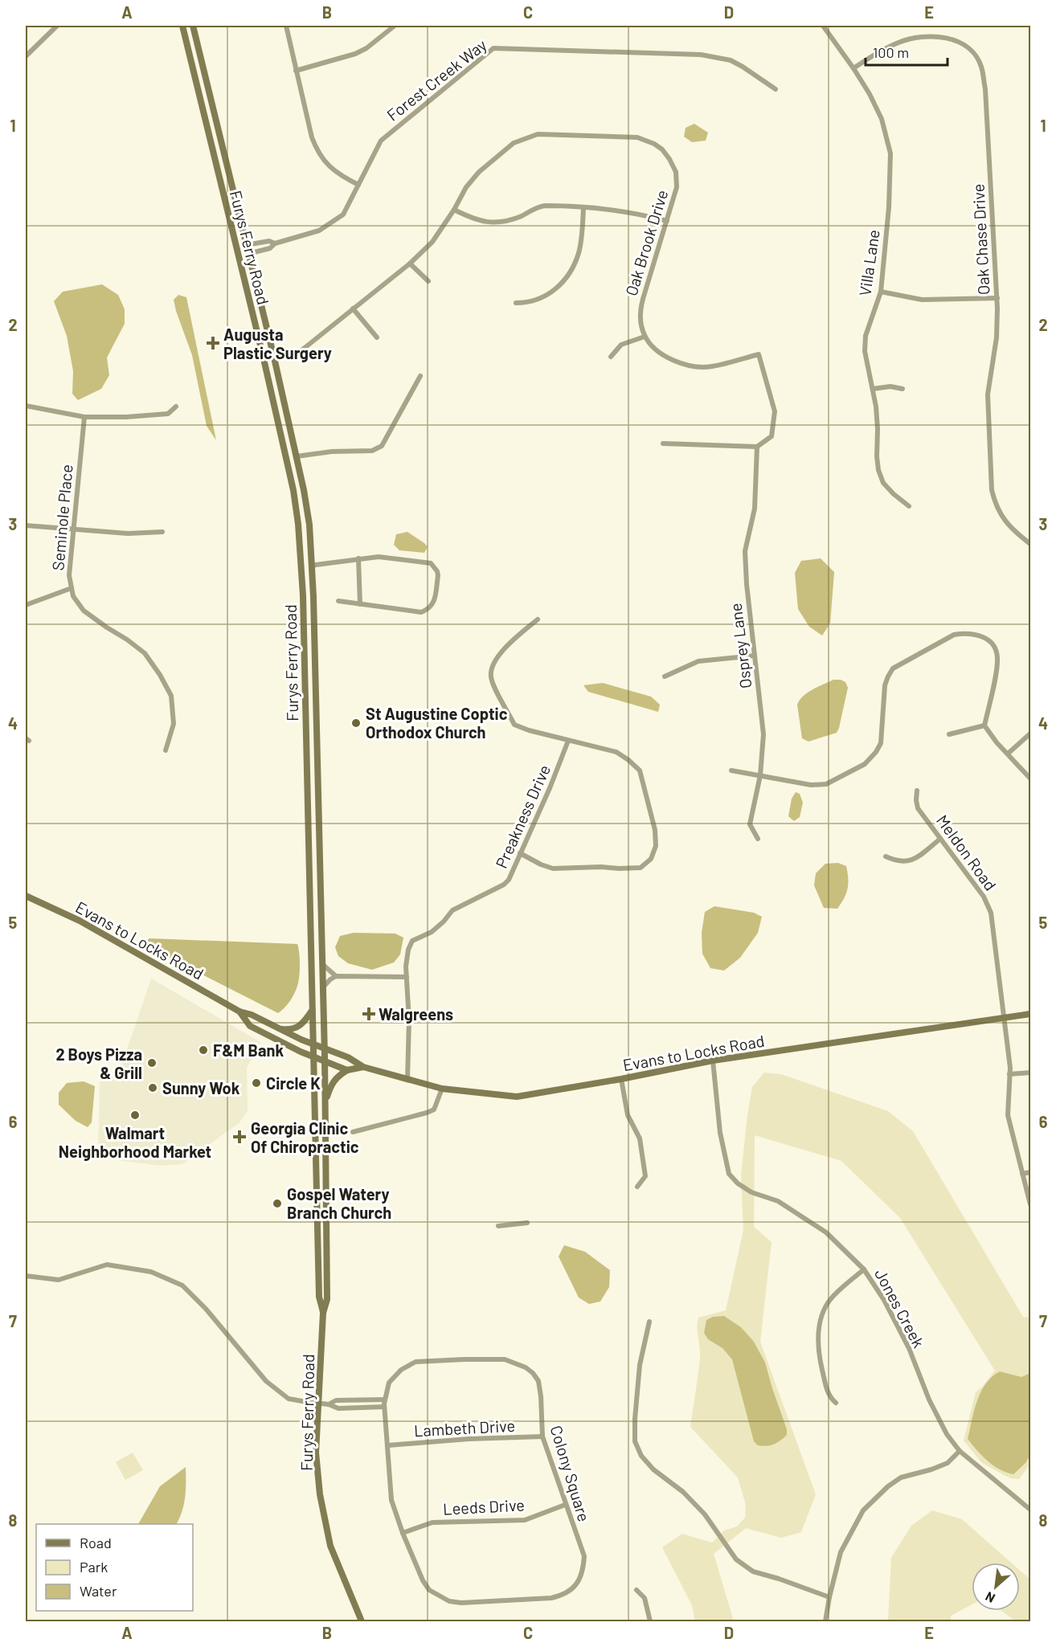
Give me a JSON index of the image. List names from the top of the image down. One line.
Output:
{"streets":{"main road":["Furys Ferry Road","Evans to Locks Road"],"street":["Forest Creek Way","Oak Chase Drive","Oak Brook Drive","Villa Lane","Seminole Place","Osprey Lane","Preakness Drive","Meldon Road","Jones Creek","Lambeth Drive","Colony Square","Leeds Drive"]},"crossings":[["Forest Creek Way","Furys Ferry Road"],["Oak Chase Drive","Villa Lane"],["Oak Brook Drive","Furys Ferry Road"],["Furys Ferry Road","Evans to Locks Road"],["Preakness Drive","Evans to Locks Road"],["Meldon Road","Evans to Locks Road"],["Evans to Locks Road","Jones Creek"],["Lambeth Drive","Colony Square"],["Colony Square","Leeds Drive"]],"places":{"health":["Augusta Plastic Surgery","Walgreens","Georgia Clinic Of Chiropractic"],"other":["St Augustine Coptic Orthodox Church","F&M Bank","2 Boys Pizza & Grill","Circle K","Sunny Wok","Walmart Neighborhood Market","Gospel Watery Branch Church"]},"legend":["Road","Park","Water"],"scale_bar":"100 m","north":"bottom left","grid":{"columns":["A","B","C","D","E"],"rows":["1","2","3","4","5","6","7","8"]}}
